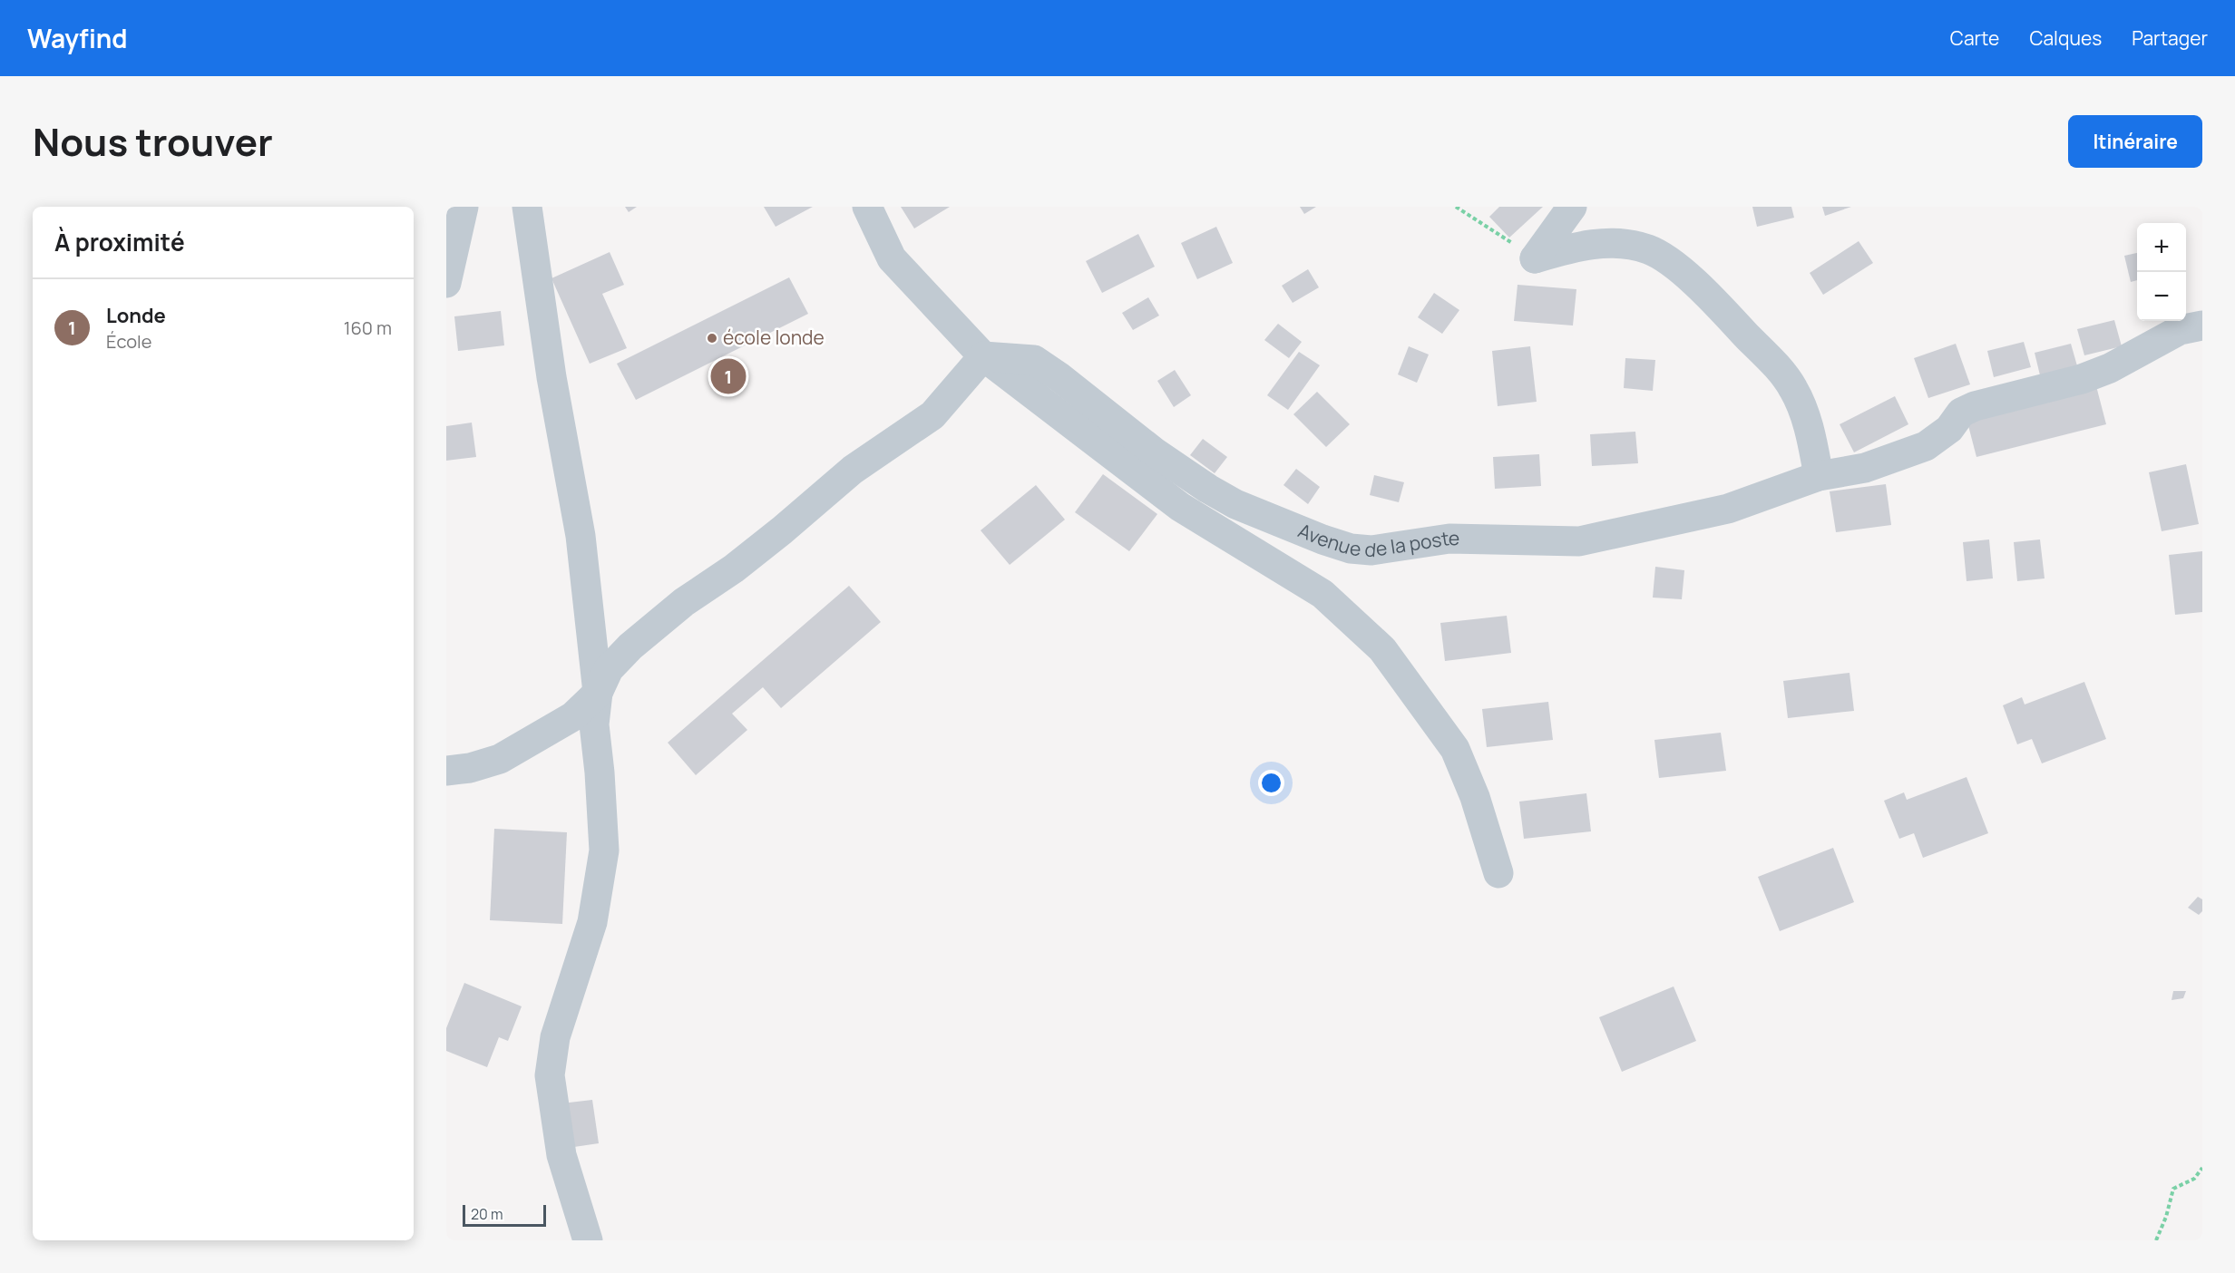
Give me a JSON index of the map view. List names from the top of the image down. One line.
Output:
{"streets":{"street":["Avenue de la poste"]},"places":["école londe"],"scale_bar":"20 m","page":{"header":"Wayfind","nav":["Carte","Calques","Partager"],"title":"Nous trouver","buttons":"Itinéraire","heading":"À proximité","map_buttons":["+","−"],"list":[{"mark":"1","name":"Londe","note":"École","value":"160 m"}],"pins":"1","scale":"20 m"}}
